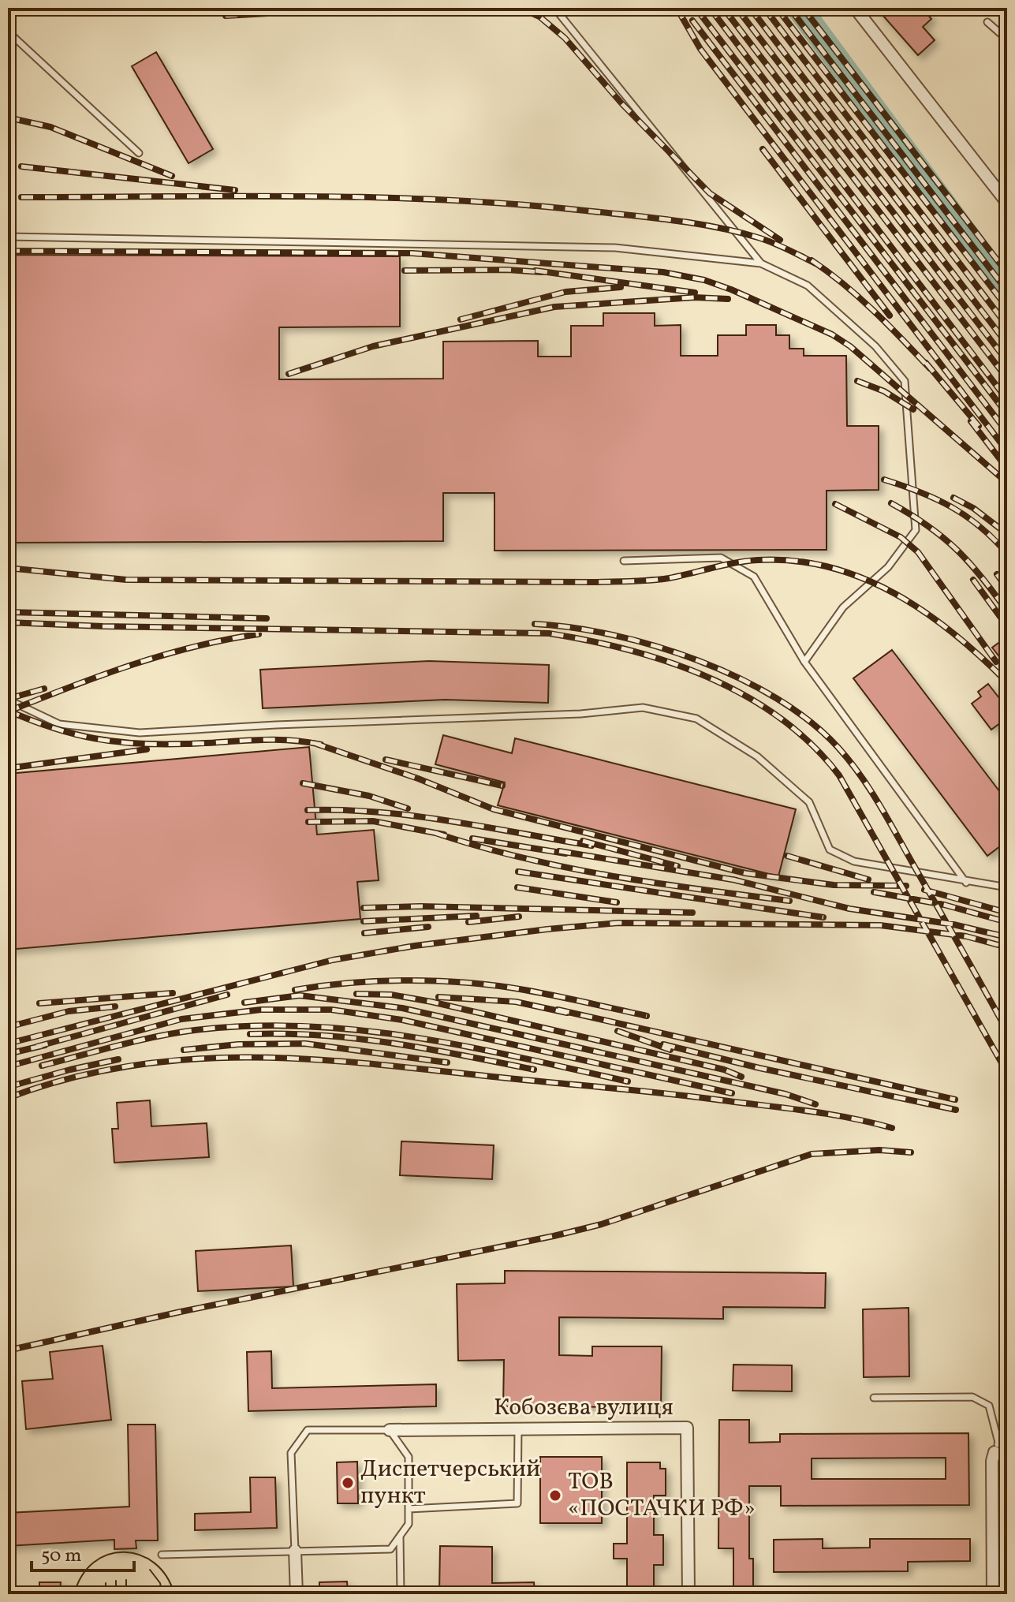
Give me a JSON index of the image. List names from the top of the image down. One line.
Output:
{"streets":{"street":["Кобозєва вулиця"]},"places":["Диспетчерський пункт","ТОВ «ПОСТАЧКИ РФ»"],"scale_bar":"50 m"}
